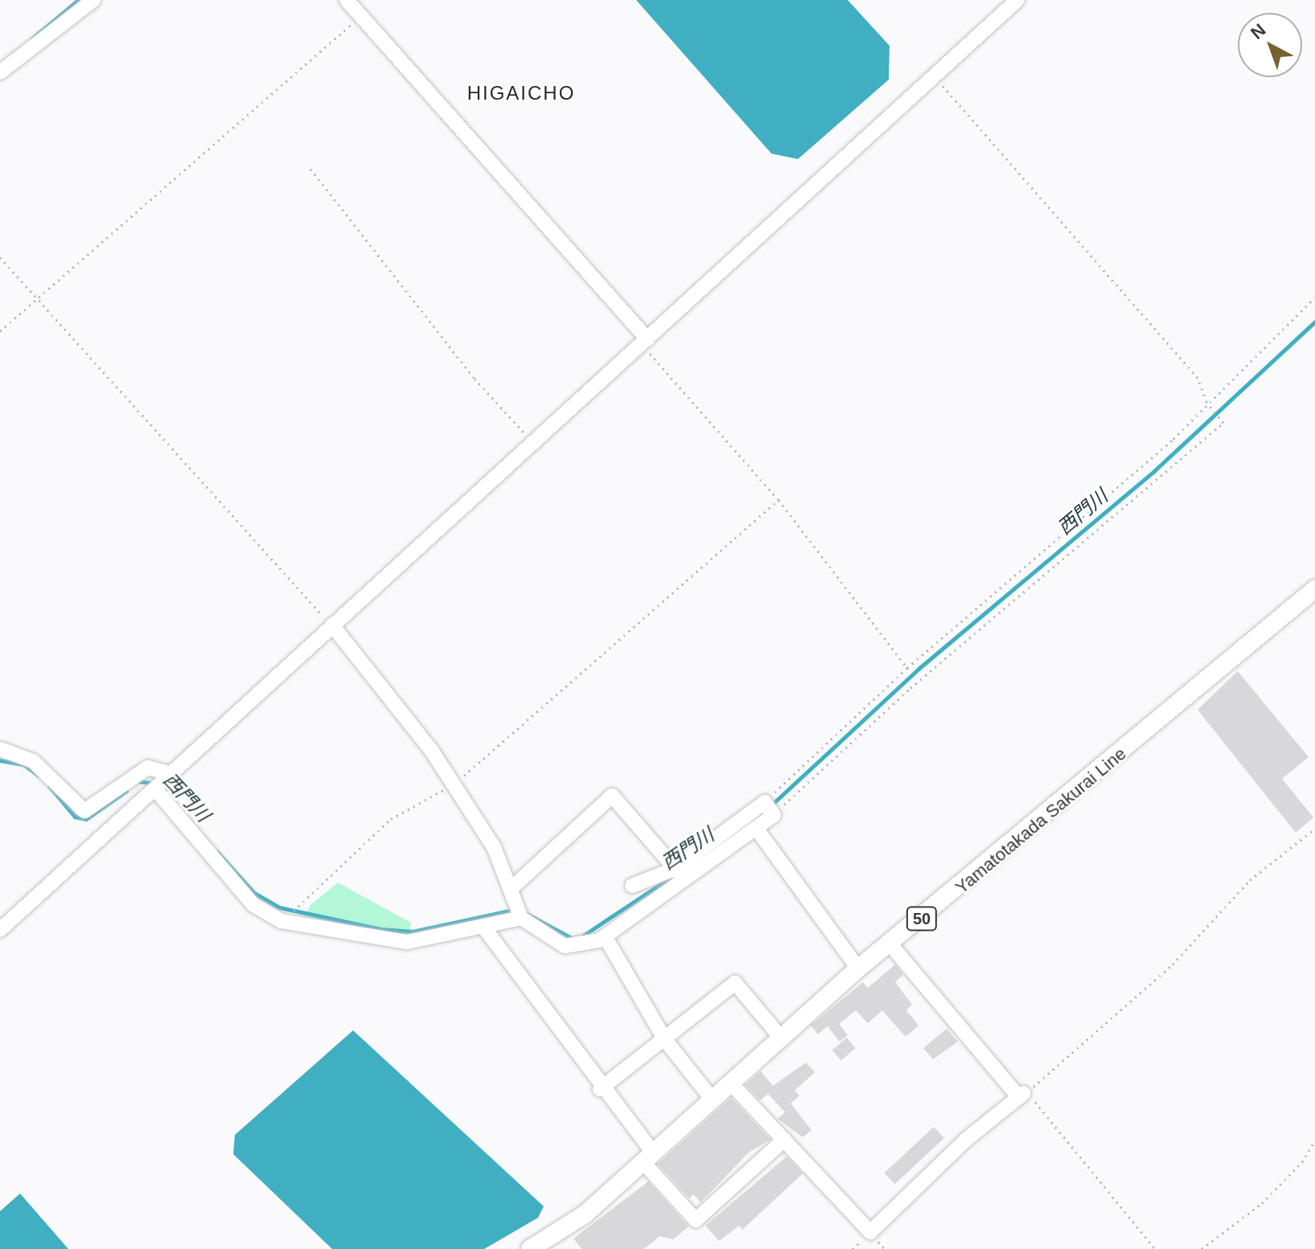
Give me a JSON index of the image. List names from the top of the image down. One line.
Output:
{"streets":{"main road":["Yamatotakada Sakurai Line","50"]},"districts":["HIGAICHO"],"water":["西門川"],"north":"top left"}
